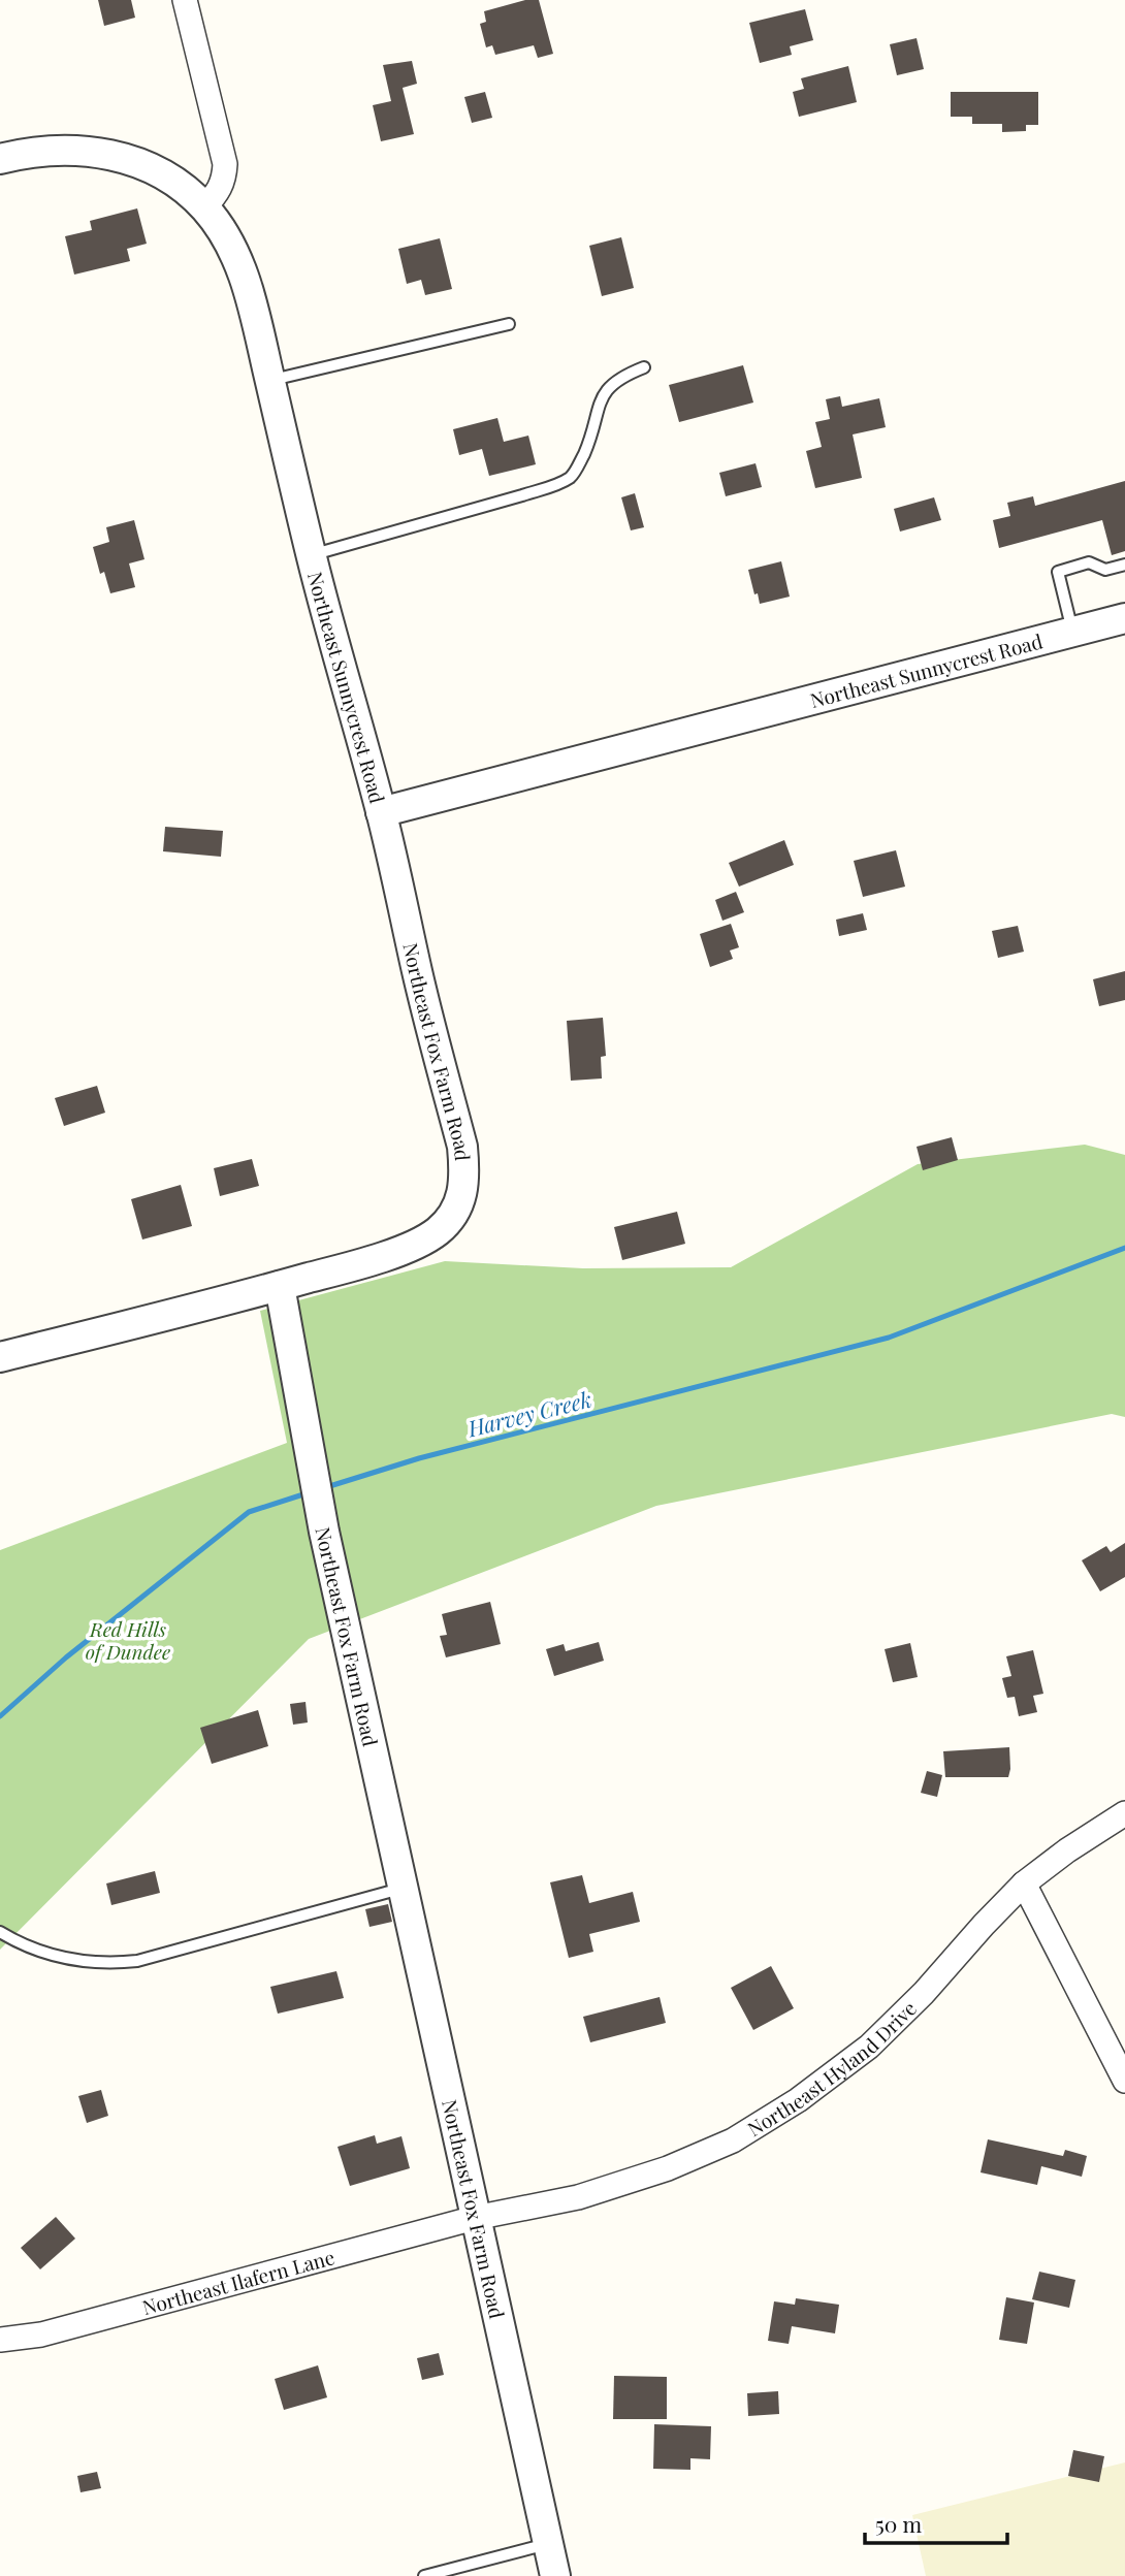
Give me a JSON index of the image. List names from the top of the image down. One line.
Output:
{"streets":{"street":["Northeast Sunnycrest Road","Northeast Fox Farm Road","Northeast Hyland Drive","Northeast Ilafern Lane"]},"crossings":[["Northeast Sunnycrest Road","Northeast Fox Farm Road"],["Northeast Fox Farm Road","Northeast Hyland Drive"],["Northeast Fox Farm Road","Northeast Ilafern Lane"],["Northeast Hyland Drive","Northeast Ilafern Lane"]],"water":["Harvey Creek"],"parks":["Red Hills of Dundee"],"scale_bar":"50 m"}
